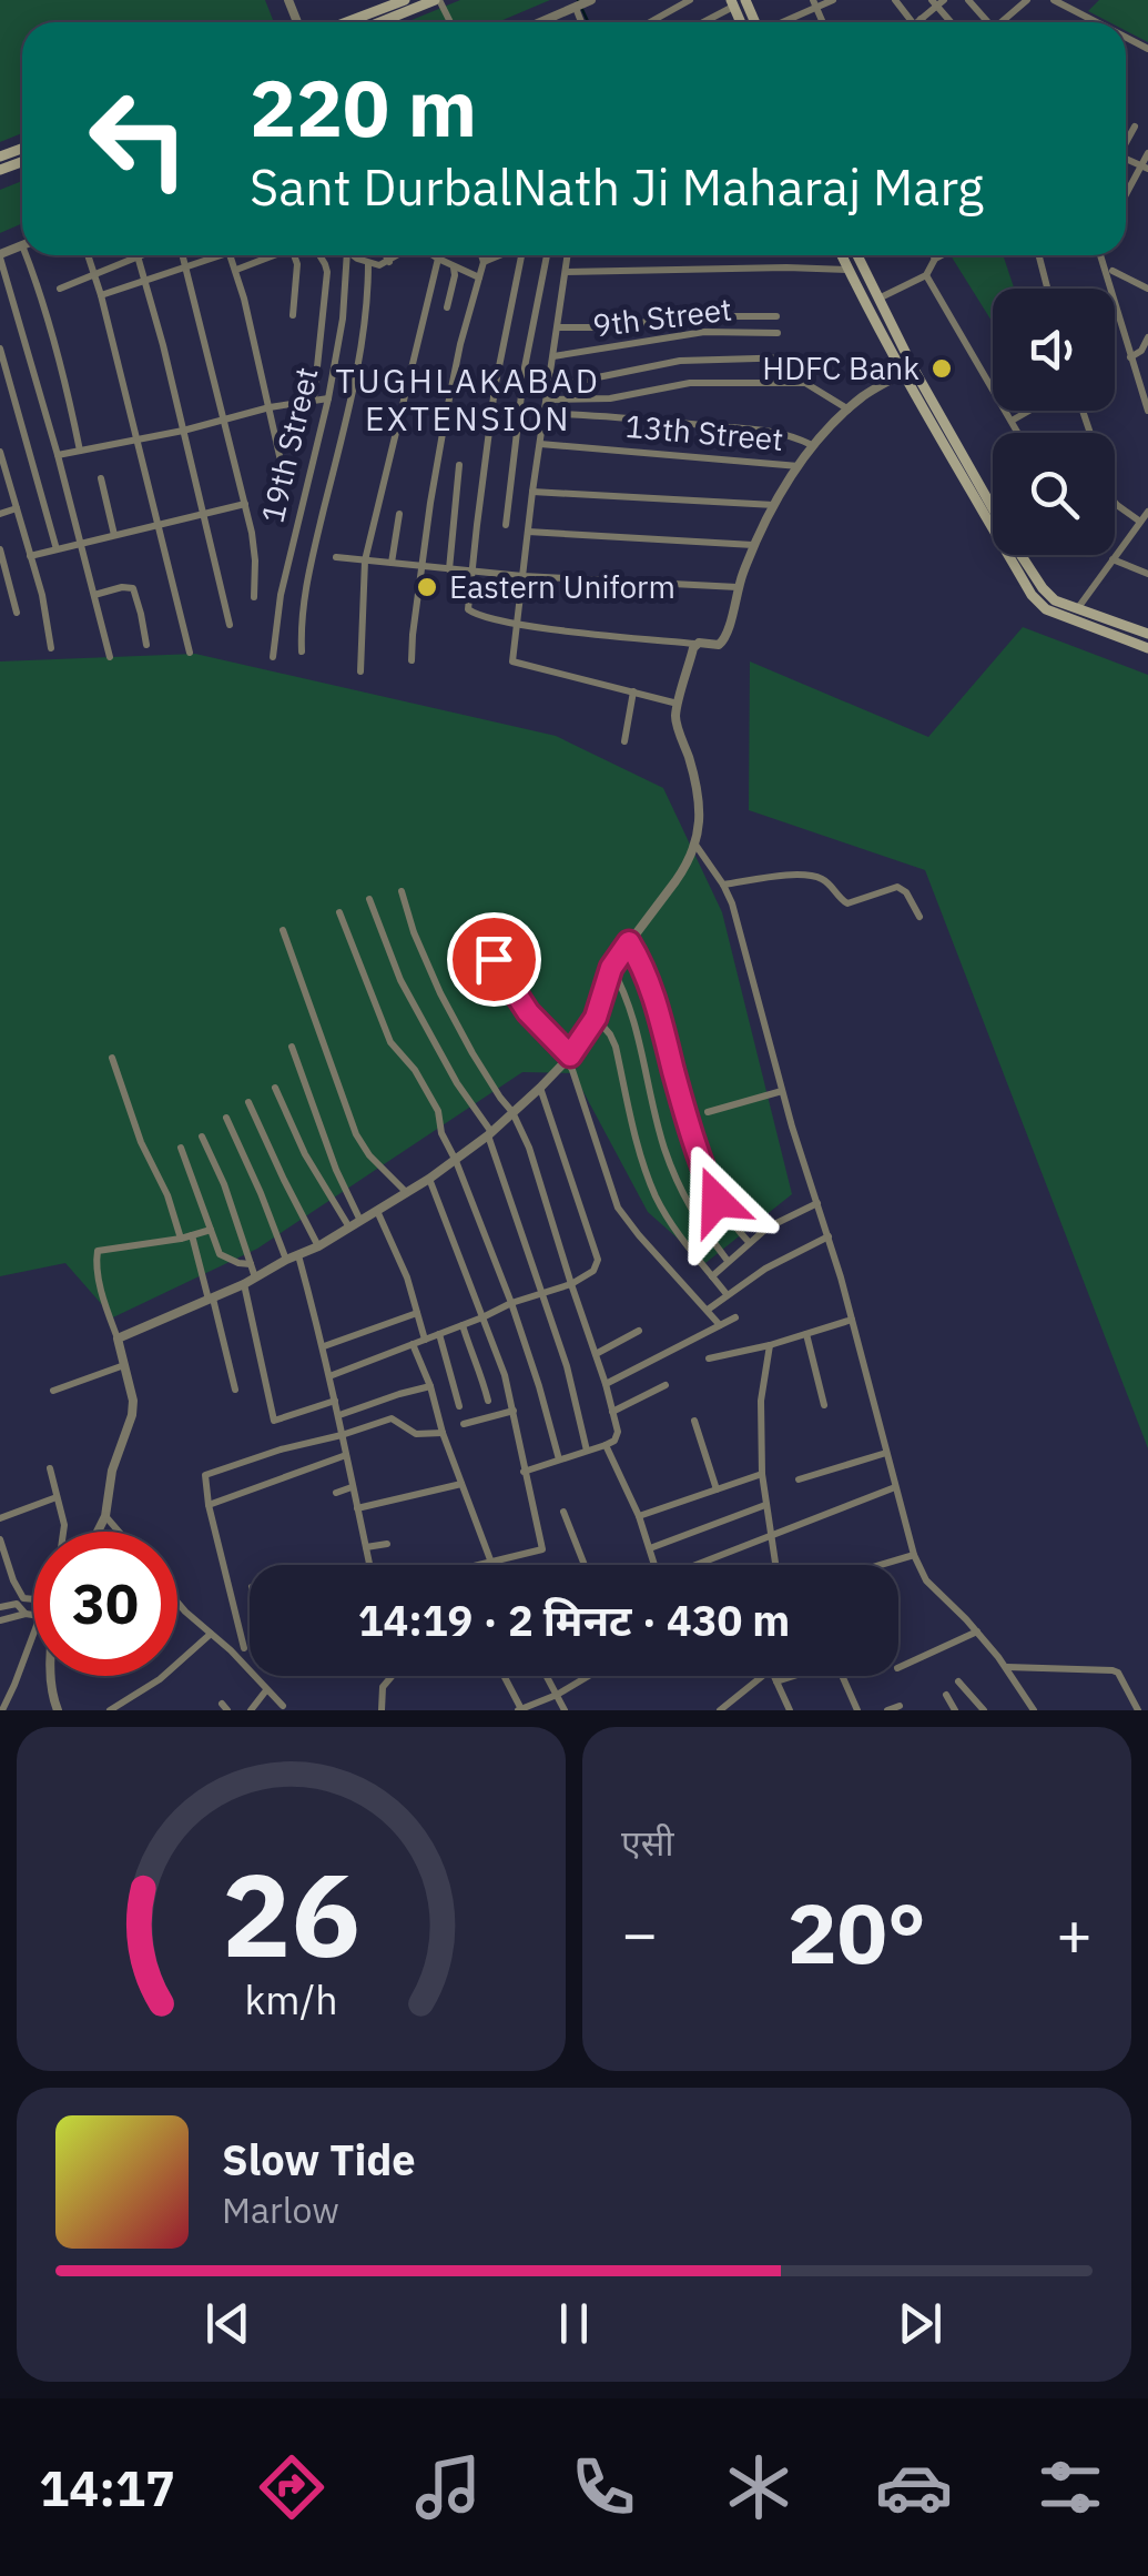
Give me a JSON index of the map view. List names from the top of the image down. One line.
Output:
{"streets":{"street":["9th Street","13th Street","19th Street"]},"districts":["TUGHLAKABAD EXTENSION"],"places":["HDFC Bank","Eastern Uniform"],"page":{"turn":["220 m","Sant DurbalNath Ji Maharaj Marg"],"limit":"30","trip":"14:19 · 2 मिनट · 430 m","tile":"एसी","heat":["−","20°","+"],"song":["Slow Tide","Marlow"],"tabs":"14:17","gauge":["26","km/h"]}}
